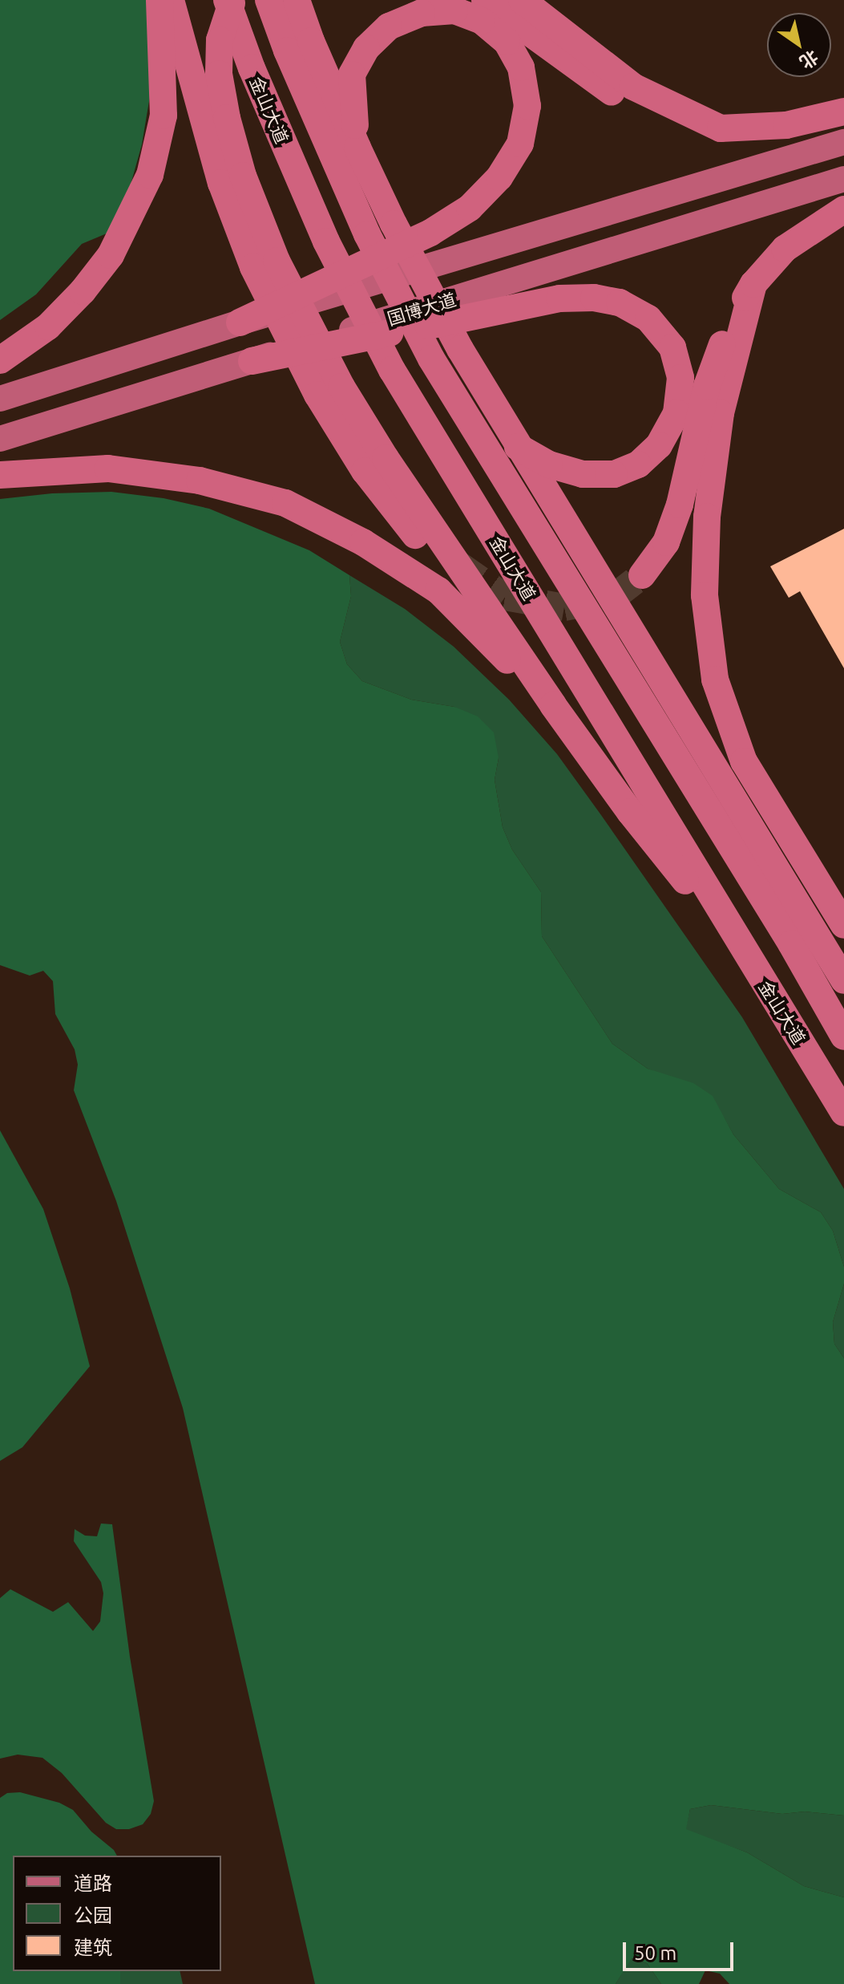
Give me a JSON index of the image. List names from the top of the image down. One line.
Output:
{"streets":{"highway":["金山大道"],"main road":["国博大道"]},"legend":["道路","公园","建筑"],"scale_bar":"50 m","north":"bottom right"}
